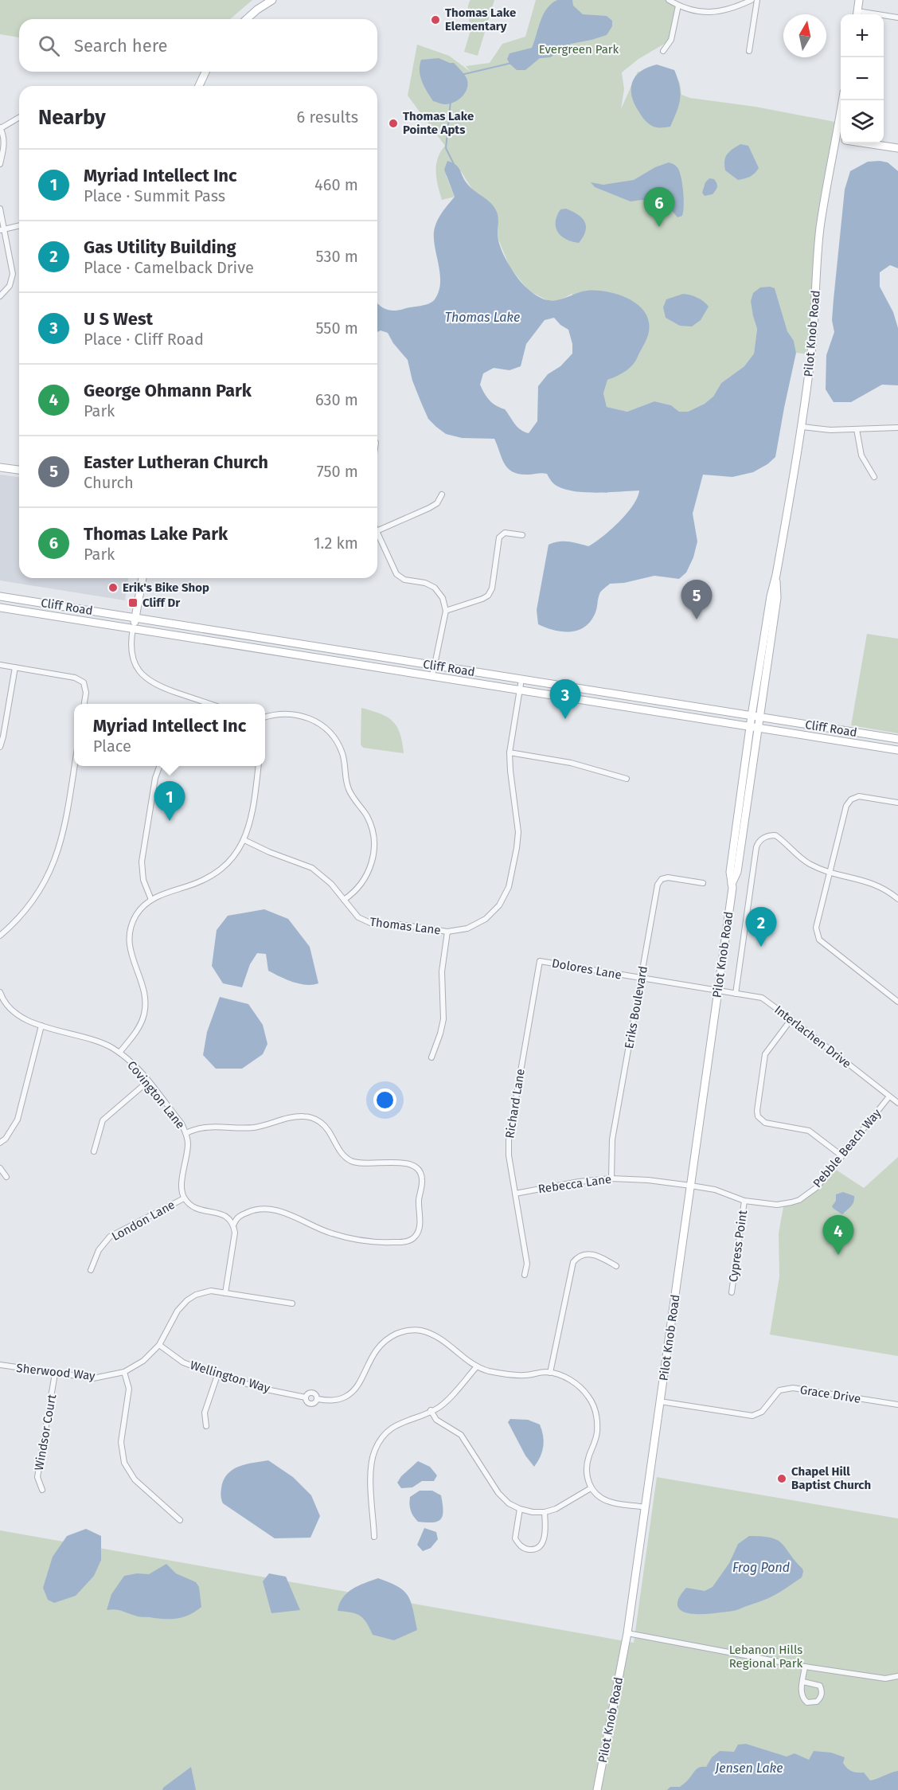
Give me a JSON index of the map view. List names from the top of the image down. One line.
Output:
{"streets":{"main road":["Pilot Knob Road","Cliff Road"],"street":["Thomas Lane","Dolores Lane","Eriks Boulevard","Interlachen Drive","Covington Lane","Richard Lane","Pebble Beach Way","Rebecca Lane","London Lane","Cypress Point","Sherwood Way","Wellington Way","Grace Drive","Windsor Court"]},"crossings":[["Pilot Knob Road","Cliff Road"],["Pilot Knob Road","Dolores Lane"],["Pilot Knob Road","Interlachen Drive"],["Pilot Knob Road","Pebble Beach Way"],["Pilot Knob Road","Rebecca Lane"],["Pilot Knob Road","Grace Drive"],["Cliff Road","Thomas Lane"],["Dolores Lane","Eriks Boulevard"],["Dolores Lane","Interlachen Drive"],["Dolores Lane","Richard Lane"],["Eriks Boulevard","Rebecca Lane"],["Interlachen Drive","Pebble Beach Way"],["Covington Lane","London Lane"],["Richard Lane","Rebecca Lane"],["Pebble Beach Way","Rebecca Lane"],["Pebble Beach Way","Cypress Point"],["Sherwood Way","Wellington Way"],["Sherwood Way","Windsor Court"]],"water":["Thomas Lake","Frog Pond","Jensen Lake"],"parks":["Evergreen Park","Lebanon Hills Regional Park"],"places":{"other":["Thomas Lake Elementary","Thomas Lake Pointe Apts","Erik's Bike Shop","Chapel Hill Baptist Church"],"transit":["Cliff Dr"]},"north":"top","page":{"map_buttons":["+","−"],"search":"Search here","heading":["Nearby","6 results"],"list":[{"mark":"1","name":"Myriad Intellect Inc","note":"Place · Summit Pass","value":"460 m"},{"mark":"2","name":"Gas Utility Building","note":"Place · Camelback Drive","value":"530 m"},{"mark":"3","name":"U S West","note":"Place · Cliff Road","value":"550 m"},{"mark":"4","name":"George Ohmann Park","note":"Park","value":"630 m"},{"mark":"5","name":"Easter Lutheran Church","note":"Church","value":"750 m"},{"mark":"6","name":"Thomas Lake Park","note":"Park","value":"1.2 km"}],"pins":["6","5","3","1","2","4"],"popup":["Myriad Intellect Inc","Place"]}}
